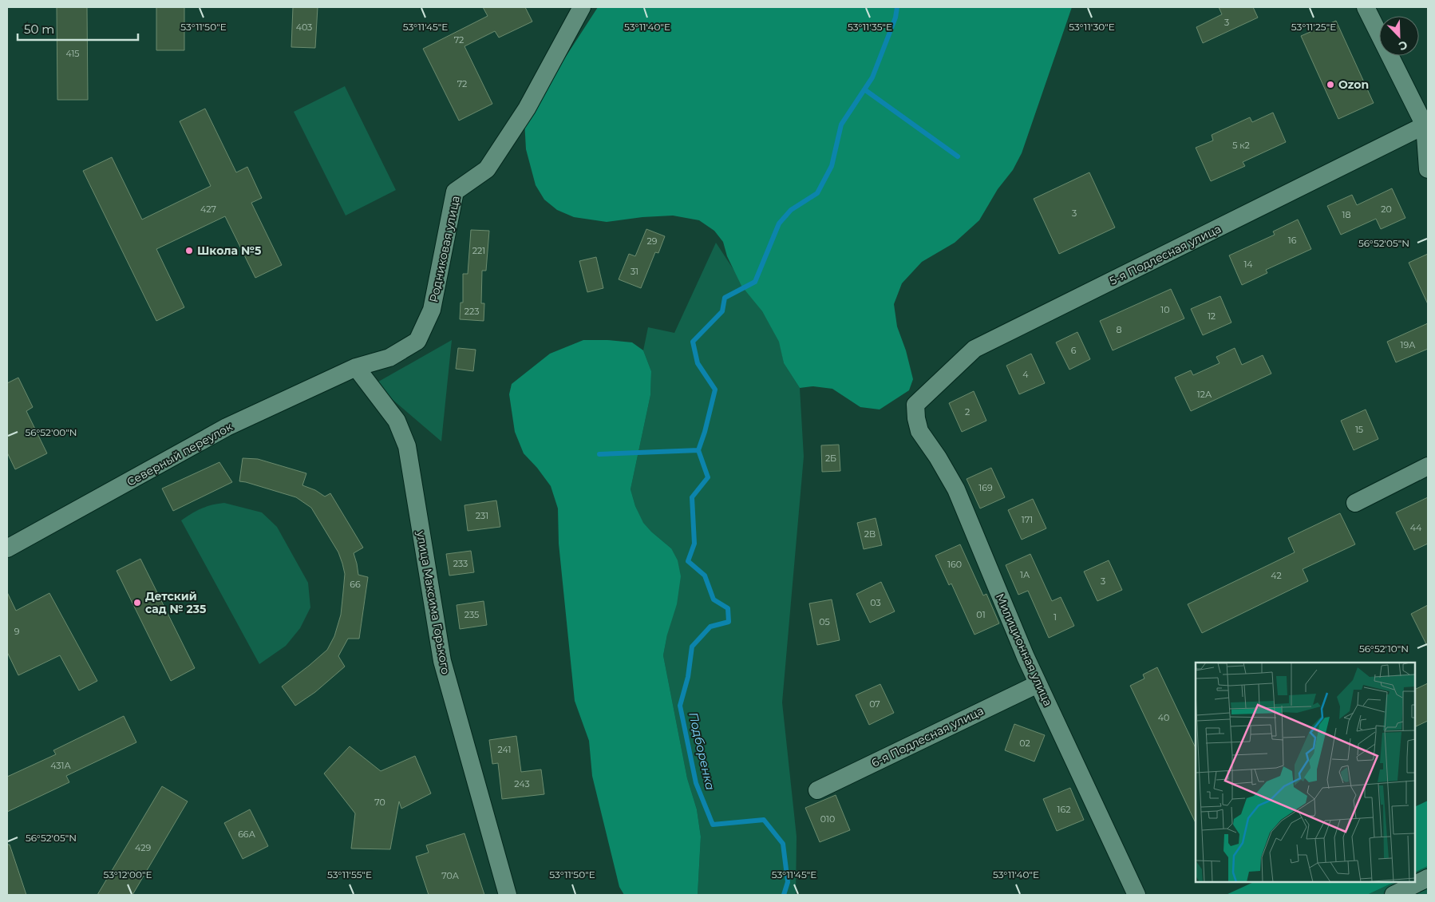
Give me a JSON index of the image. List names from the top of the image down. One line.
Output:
{"streets":{"street":["Родниковая улица","5-я Подлесная улица","Северный переулок","улица Максима Горького","Милиционная улица","6-я Подлесная улица"]},"crossings":[["Родниковая улица","Северный переулок"],["Родниковая улица","улица Максима Горького"],["5-я Подлесная улица","Милиционная улица"],["Северный переулок","улица Максима Горького"],["Милиционная улица","6-я Подлесная улица"]],"water":["Подборенка"],"places":["Ozon","Школа №5","Детский сад № 235"],"house_numbers":["3","403","72","415","72","5 к2","427","20","3","18","16","29","221","14","31","10","223","12","8","19А","6","4","12А","2","15","2Б","169","231","171","44","2В","233","160","1А","42","3","66","03","235","01","1","05","9","07","40","02","241","431А","243","70","162","010","66А","429","70А"],"scale_bar":"50 m","north":"bottom right","coordinates":["53°11'50\"E","53°11'45\"E","53°11'40\"E","53°11'35\"E","53°11'30\"E","53°11'25\"E","56°52'05\"N","56°52'00\"N","56°52'10\"N","53°12'00\"E","53°11'55\"E"]}
